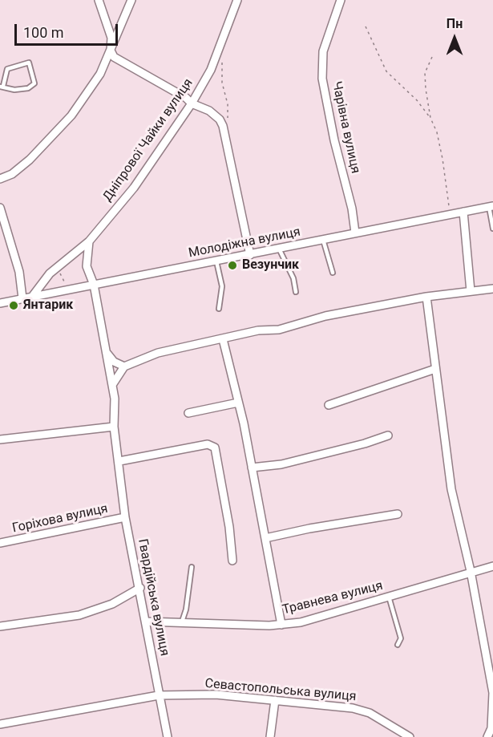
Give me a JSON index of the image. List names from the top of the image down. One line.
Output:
{"streets":{"street":["Чарівна вулиця","Дніпрової Чайки вулиця","Молодіжна вулиця","Горіхова вулиця","Гвардійська вулиця","Травнева вулиця","Севастопольська вулиця"]},"crossings":[["Чарівна вулиця","Молодіжна вулиця"],["Дніпрової Чайки вулиця","Молодіжна вулиця"],["Дніпрової Чайки вулиця","Гвардійська вулиця"],["Молодіжна вулиця","Гвардійська вулиця"],["Горіхова вулиця","Гвардійська вулиця"],["Гвардійська вулиця","Травнева вулиця"],["Гвардійська вулиця","Севастопольська вулиця"]],"places":["Везунчик","Янтарик"],"scale_bar":"100 m","north":"top"}
